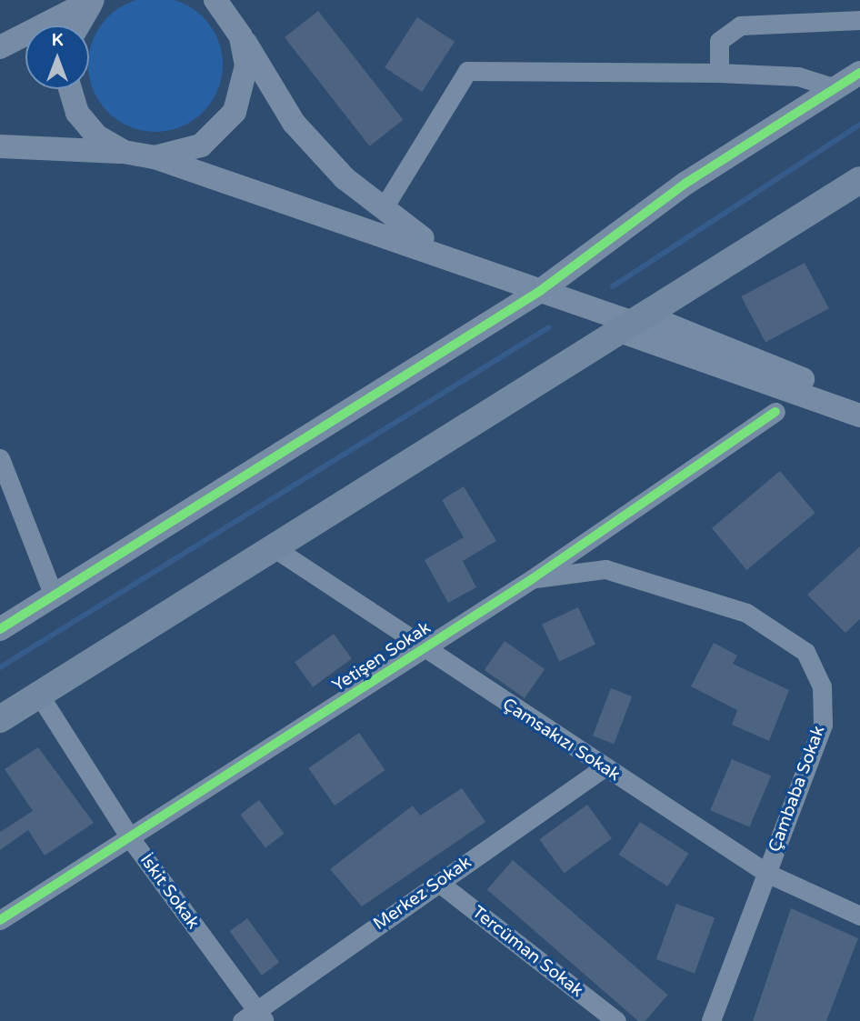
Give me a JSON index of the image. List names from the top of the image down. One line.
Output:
{"streets":{"street":["Yetişen Sokak","Çamsakızı Sokak","Çambaba Sokak","İskit Sokak","Merkez Sokak","Tercüman Sokak"]},"crossings":[["Yetişen Sokak","Çamsakızı Sokak"],["Yetişen Sokak","Çambaba Sokak"],["Yetişen Sokak","İskit Sokak"],["Çamsakızı Sokak","Çambaba Sokak"],["Çamsakızı Sokak","Merkez Sokak"],["İskit Sokak","Merkez Sokak"],["Merkez Sokak","Tercüman Sokak"]],"north":"top"}
